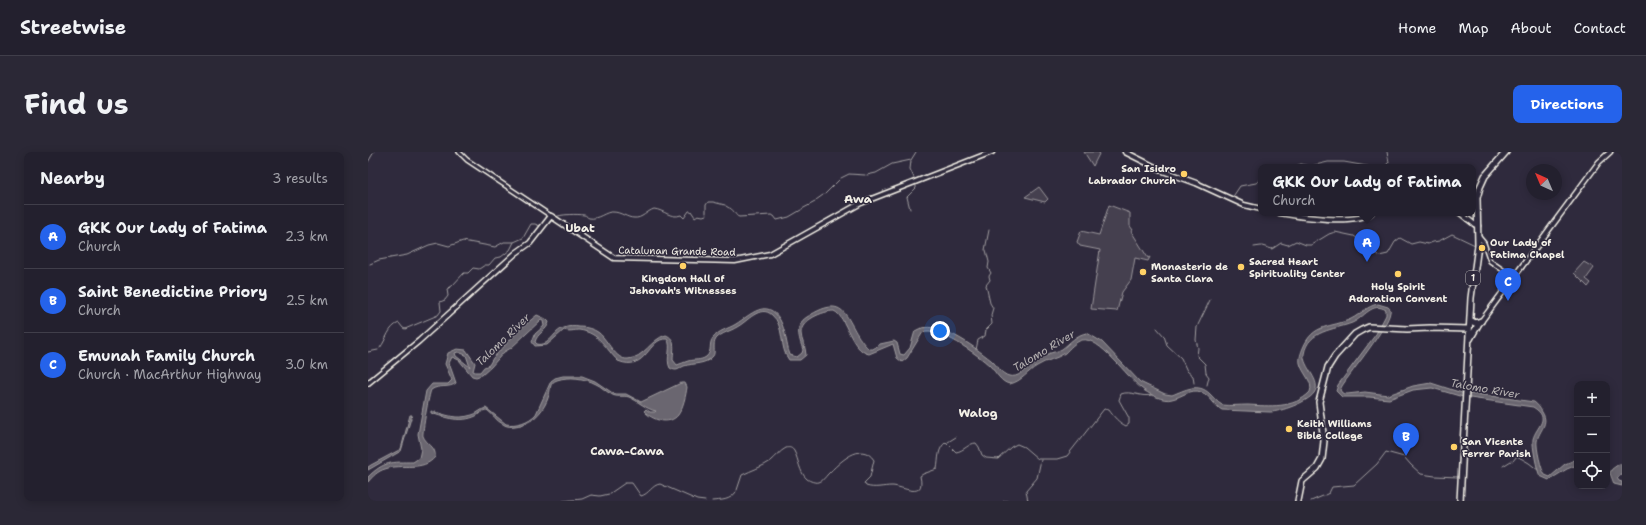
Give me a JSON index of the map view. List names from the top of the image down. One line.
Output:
{"streets":{"highway":["1"],"main road":["Catalunan Grande Road"]},"districts":["Awa","Ubat","Walog","Cawa-Cawa"],"water":["Talomo River"],"places":["San Isidro Labrador Church","Our Lady of Fatima Chapel","Kingdom Hall of Jehovah's Witnesses","Sacred Heart Spirituality Center","Monasterio de Santa Clara","Holy Spirit Adoration Convent","Keith Williams Bible College","San Vicente Ferrer Parish"],"north":"top left","page":{"header":"Streetwise","nav":["Home","Map","About","Contact"],"title":"Find us","buttons":"Directions","heading":["Nearby","3 results"],"popup":["GKK Our Lady of Fatima","Church"],"list":[{"mark":"A","name":"GKK Our Lady of Fatima","note":"Church","value":"2.3 km"},{"mark":"B","name":"Saint Benedictine Priory","note":"Church","value":"2.5 km"},{"mark":"C","name":"Emunah Family Church","note":"Church · MacArthur Highway","value":"3.0 km"}],"pins":["A","C","B"],"map_buttons":["+","−"]}}
